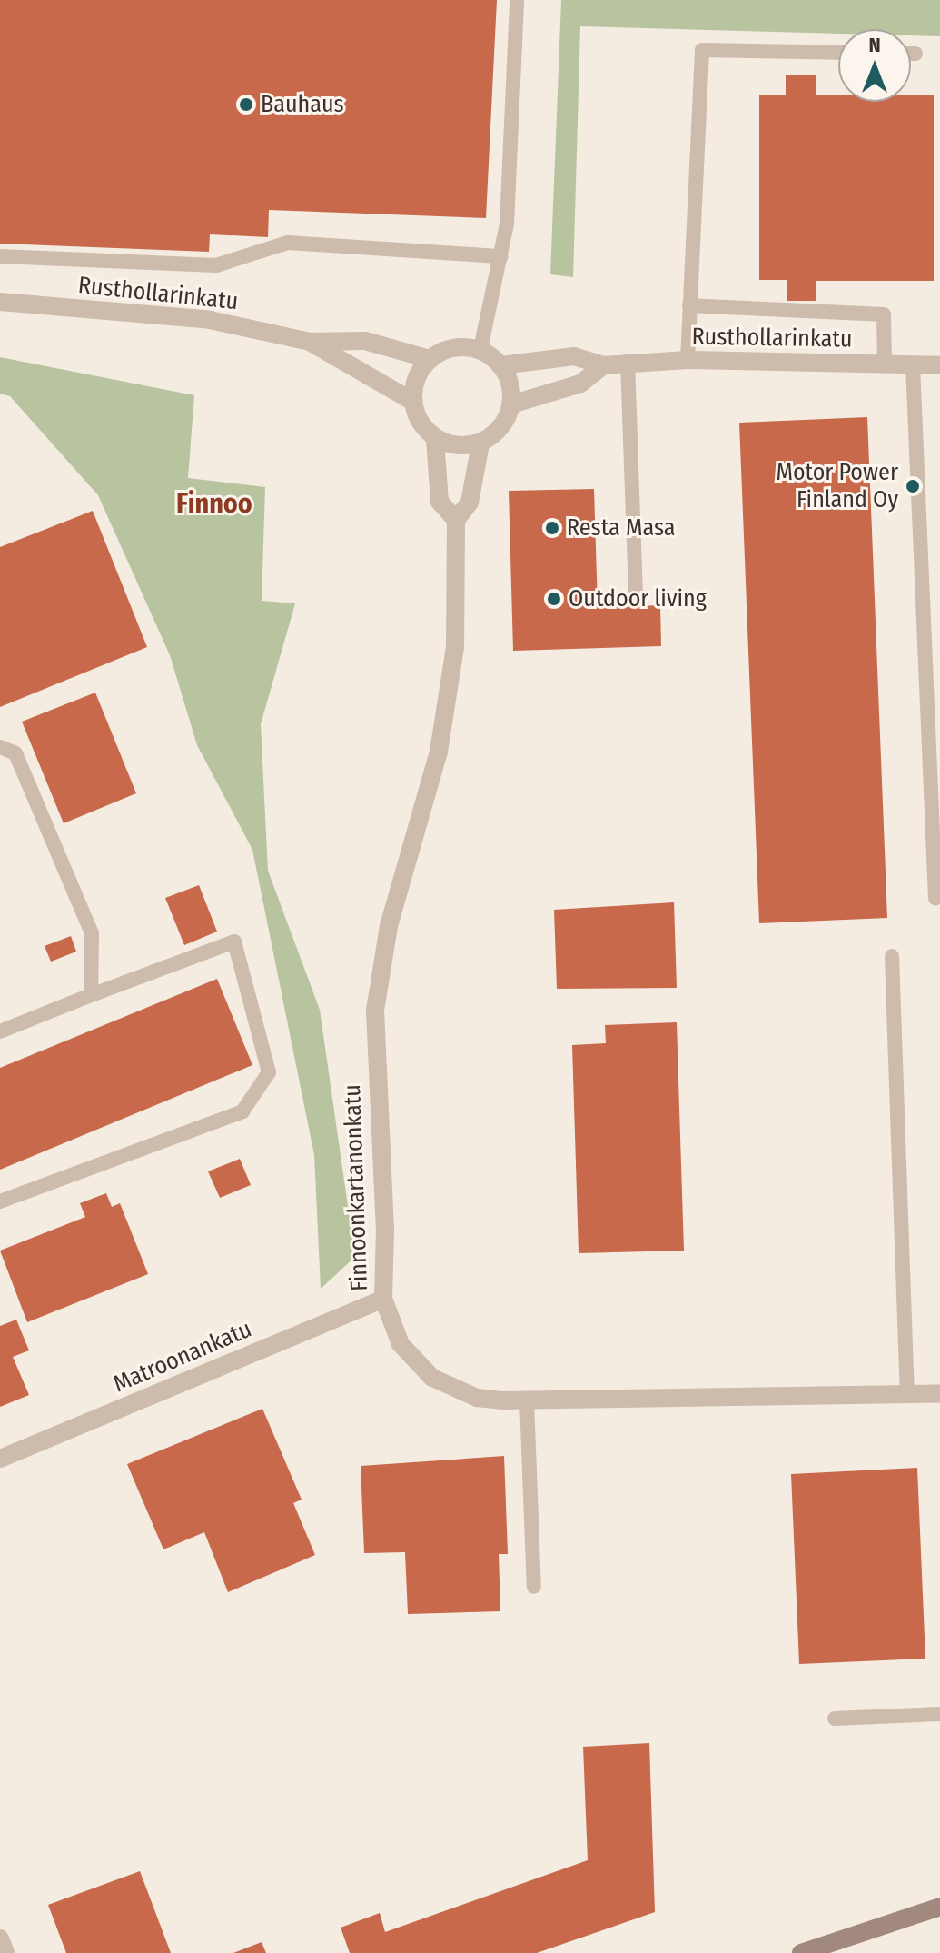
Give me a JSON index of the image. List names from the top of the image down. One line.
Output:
{"streets":{"street":["Rusthollarinkatu","Finnoonkartanonkatu","Matroonankatu"]},"crossings":[["Rusthollarinkatu","Finnoonkartanonkatu"],["Finnoonkartanonkatu","Matroonankatu"]],"districts":["Finnoo"],"places":["Bauhaus","Motor Power Finland Oy","Resta Masa","Outdoor living"],"north":"top"}
